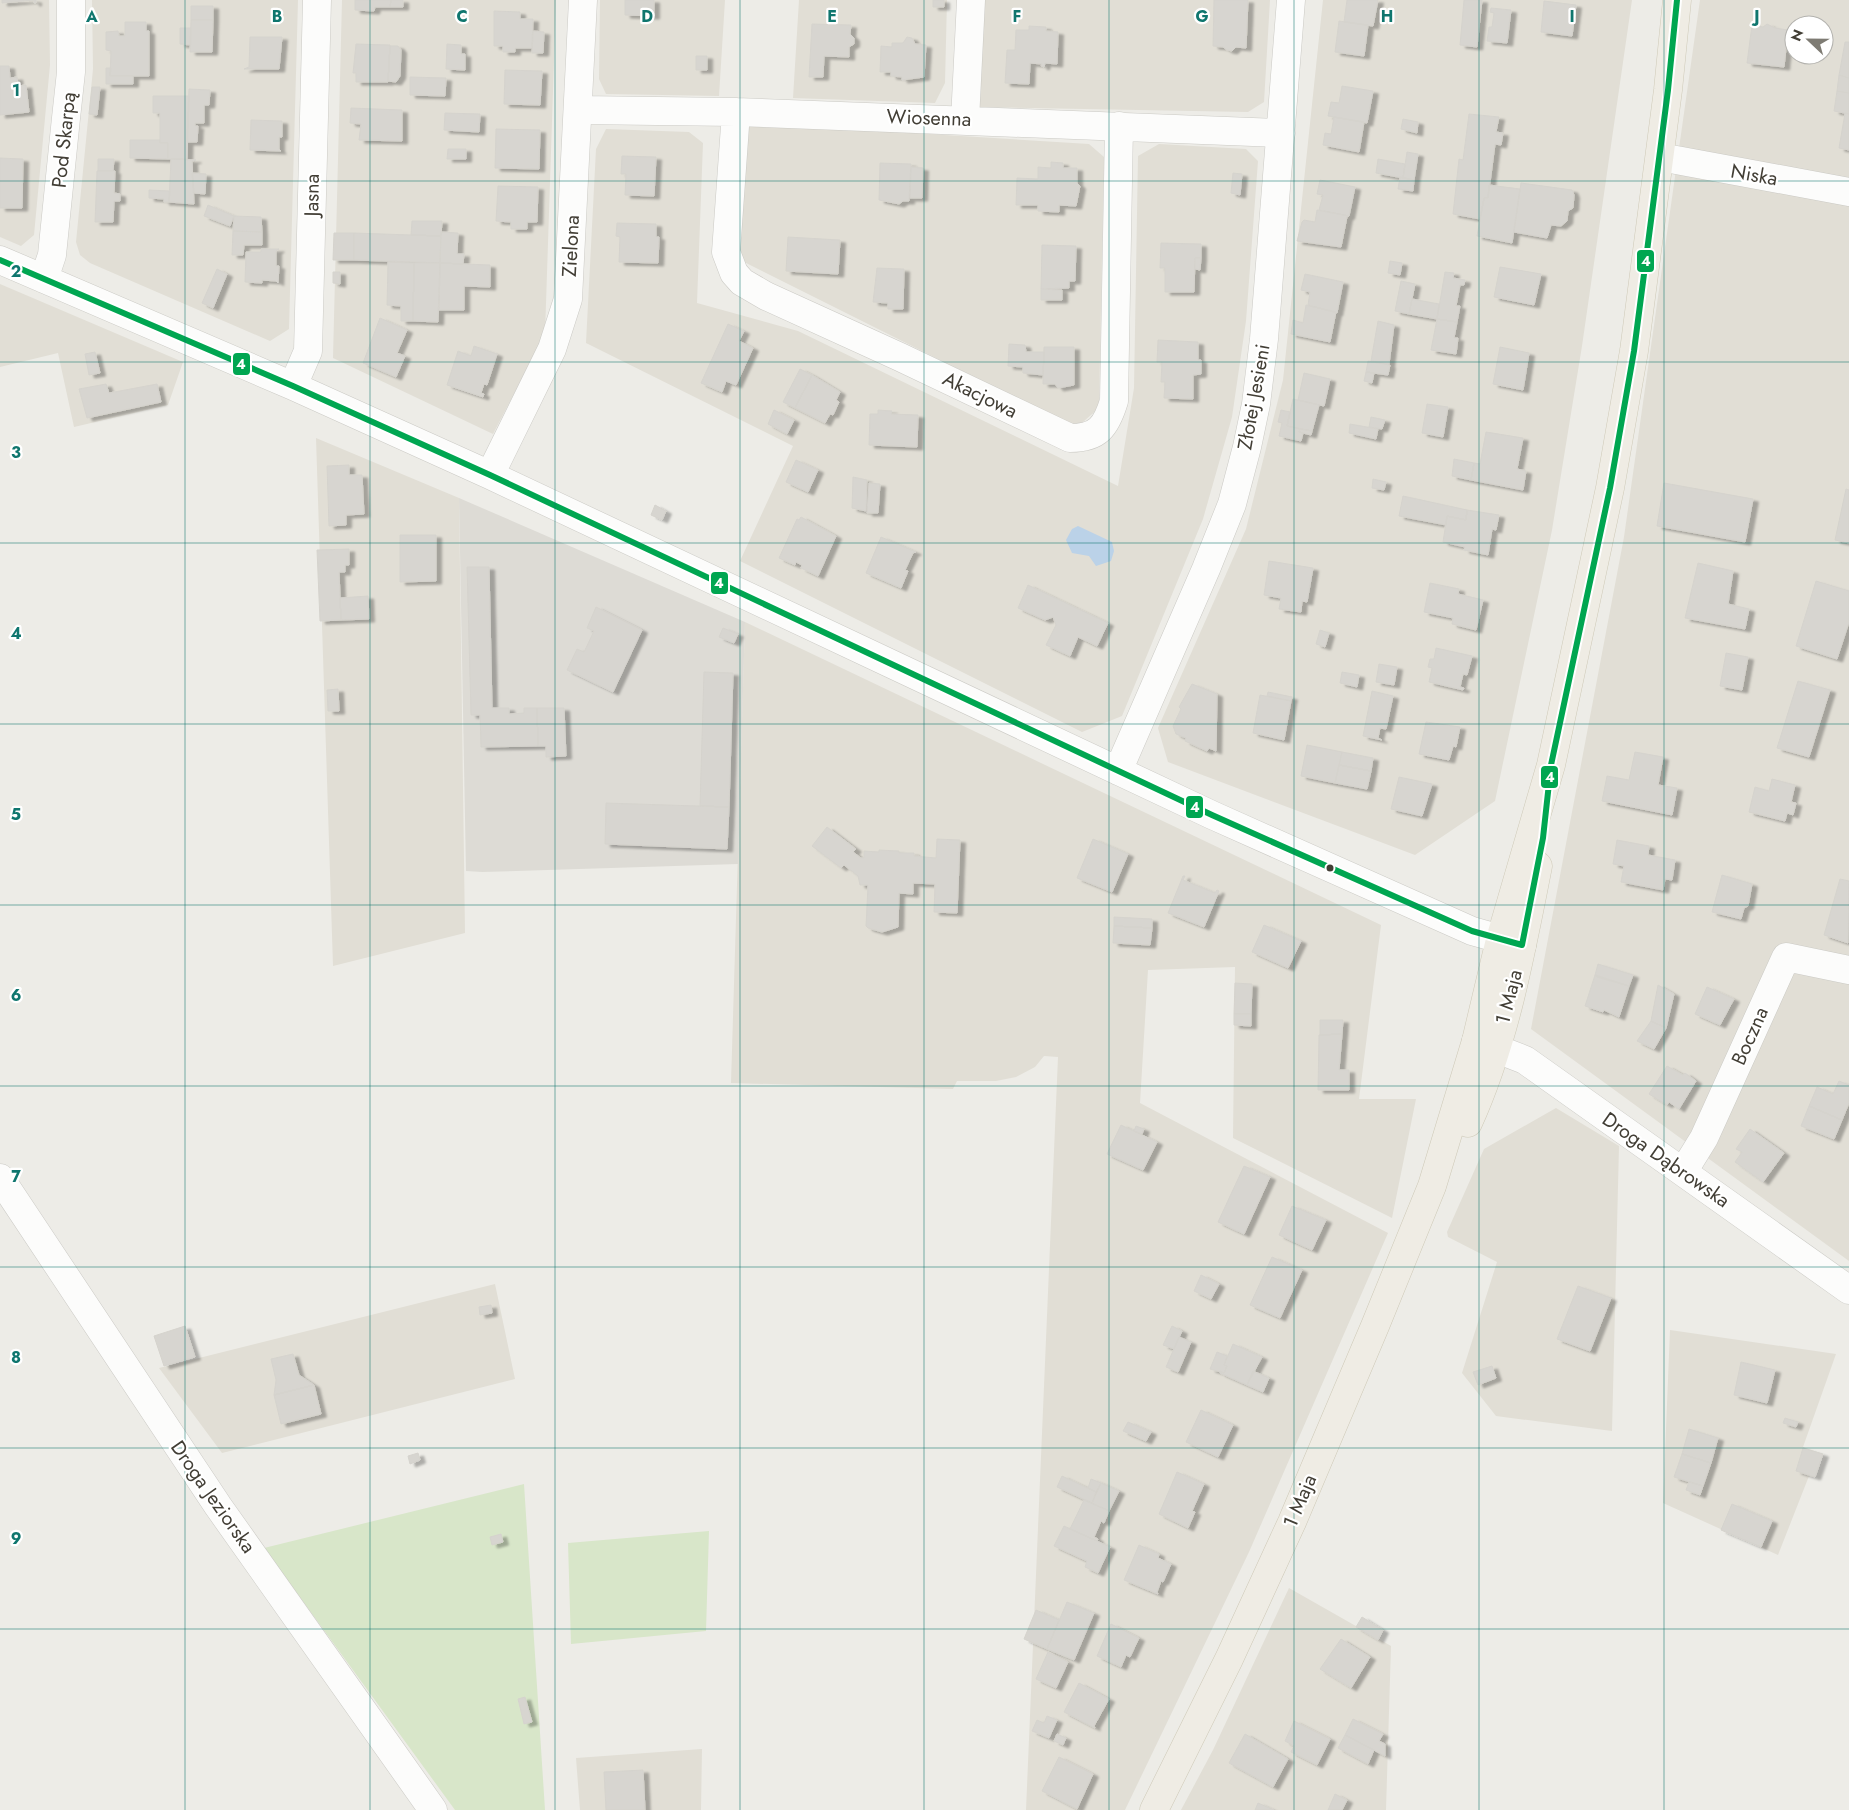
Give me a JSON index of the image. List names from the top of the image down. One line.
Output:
{"streets":{"main road":["1 Maja"],"street":["Wiosenna","Pod Skarpą","Niska","Jasna","Zielona","Akacjowa","Złotej Jesieni","Boczna","Droga Dąbrowska","Droga Jeziorska"]},"crossings":[["Wiosenna","Zielona"],["Wiosenna","Akacjowa"],["Wiosenna","Złotej Jesieni"],["Niska","1 Maja"],["1 Maja","Droga Dąbrowska"],["Boczna","Droga Dąbrowska"]],"lines":["transit line 4"],"north":"left","grid":{"columns":["A","B","C","D","E","F","G","H","I","J"],"rows":["1","2","3","4","5","6","7","8","9"]}}
